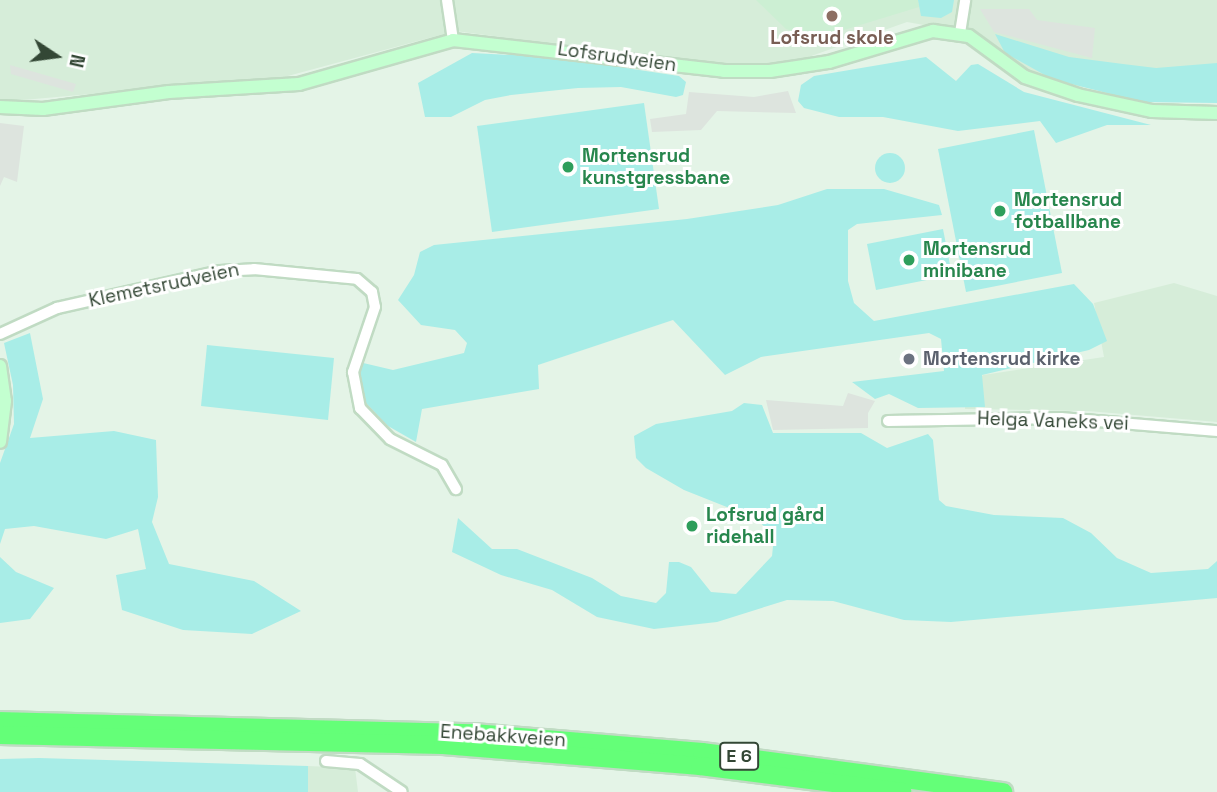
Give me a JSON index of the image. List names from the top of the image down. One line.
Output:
{"streets":{"highway":["Enebakkveien","E 6"],"street":["Lofsrudveien","Klemetsrudveien","Helga Vaneks vei"]},"places":["Lofsrud skole","Mortensrud kunstgressbane","Mortensrud fotballbane","Mortensrud minibane","Mortensrud kirke","Lofsrud gård ridehall"],"north":"right"}
